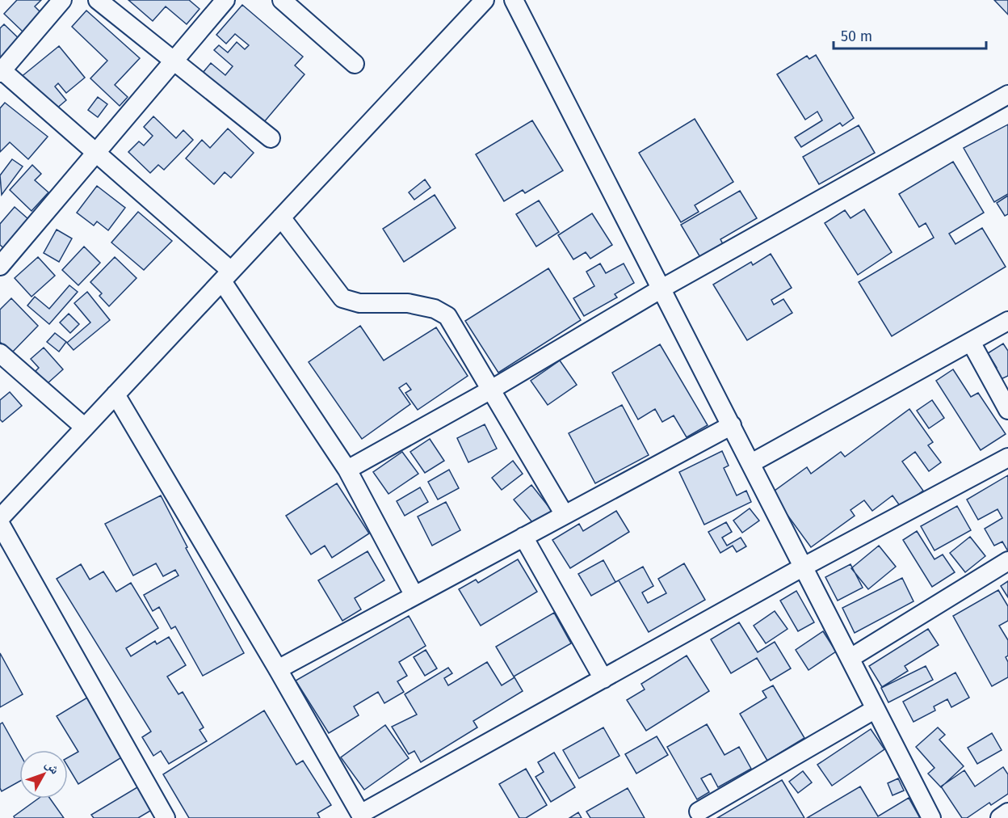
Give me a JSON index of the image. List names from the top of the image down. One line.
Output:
{"scale_bar":"50 m","north":"top right"}
